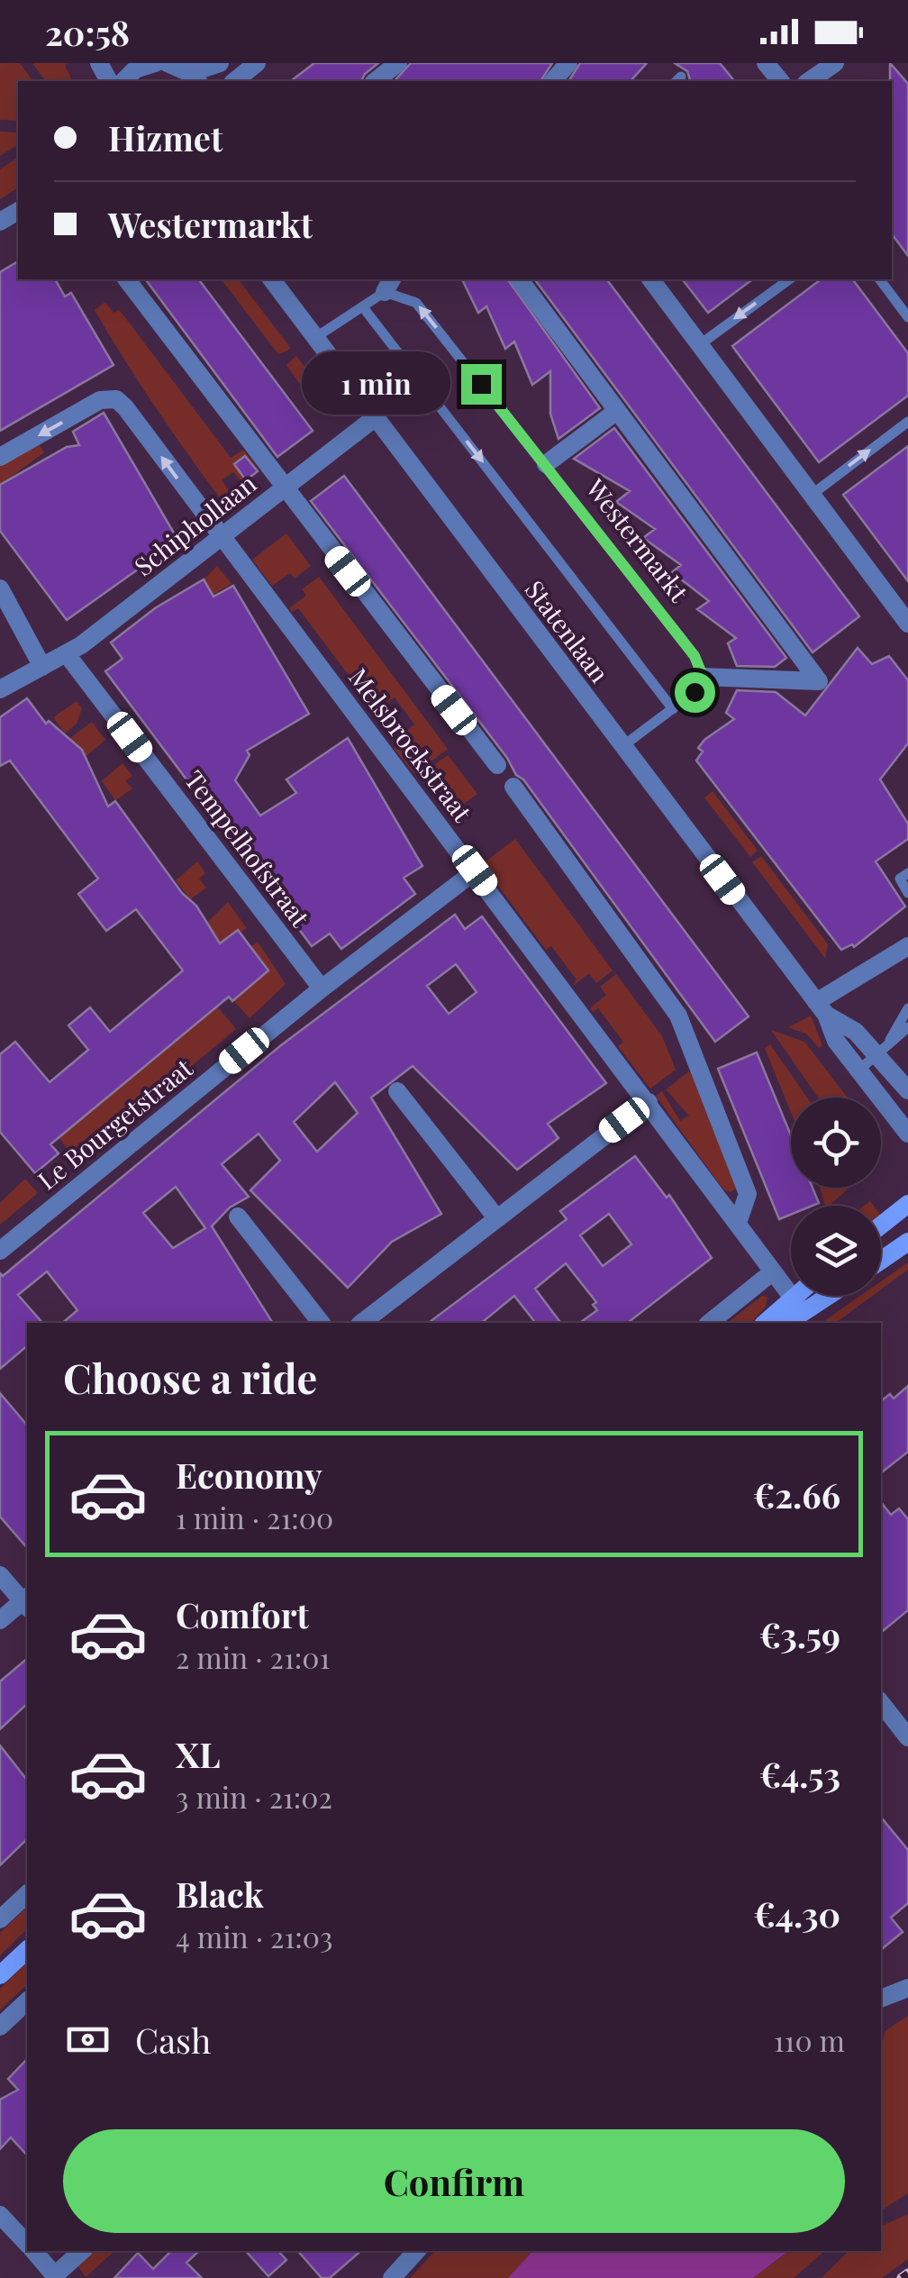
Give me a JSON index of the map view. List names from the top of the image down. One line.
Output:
{"streets":{"street":["Schiphollaan","Statenlaan","Melsbroekstraat","Tempelhofstraat","Le Bourgetstraat"],"lane":["Westermarkt"]},"crossings":[["Schiphollaan","Statenlaan"],["Schiphollaan","Melsbroekstraat"],["Schiphollaan","Tempelhofstraat"],["Westermarkt","Statenlaan"],["Melsbroekstraat","Le Bourgetstraat"],["Tempelhofstraat","Le Bourgetstraat"]],"page":{"status":"20:58","banner":["Hizmet","Westermarkt"],"bubble":"1 min","heading":"Choose a ride","list":[{"name":"Economy","note":"1 min · 21:00","value":"€2.66"},{"name":"Comfort","note":"2 min · 21:01","value":"€3.59"},{"name":"XL","note":"3 min · 21:02","value":"€4.53"},{"name":"Black","note":"4 min · 21:03","value":"€4.30"}],"pay":["Cash","110 m"],"buttons":"Confirm"}}
